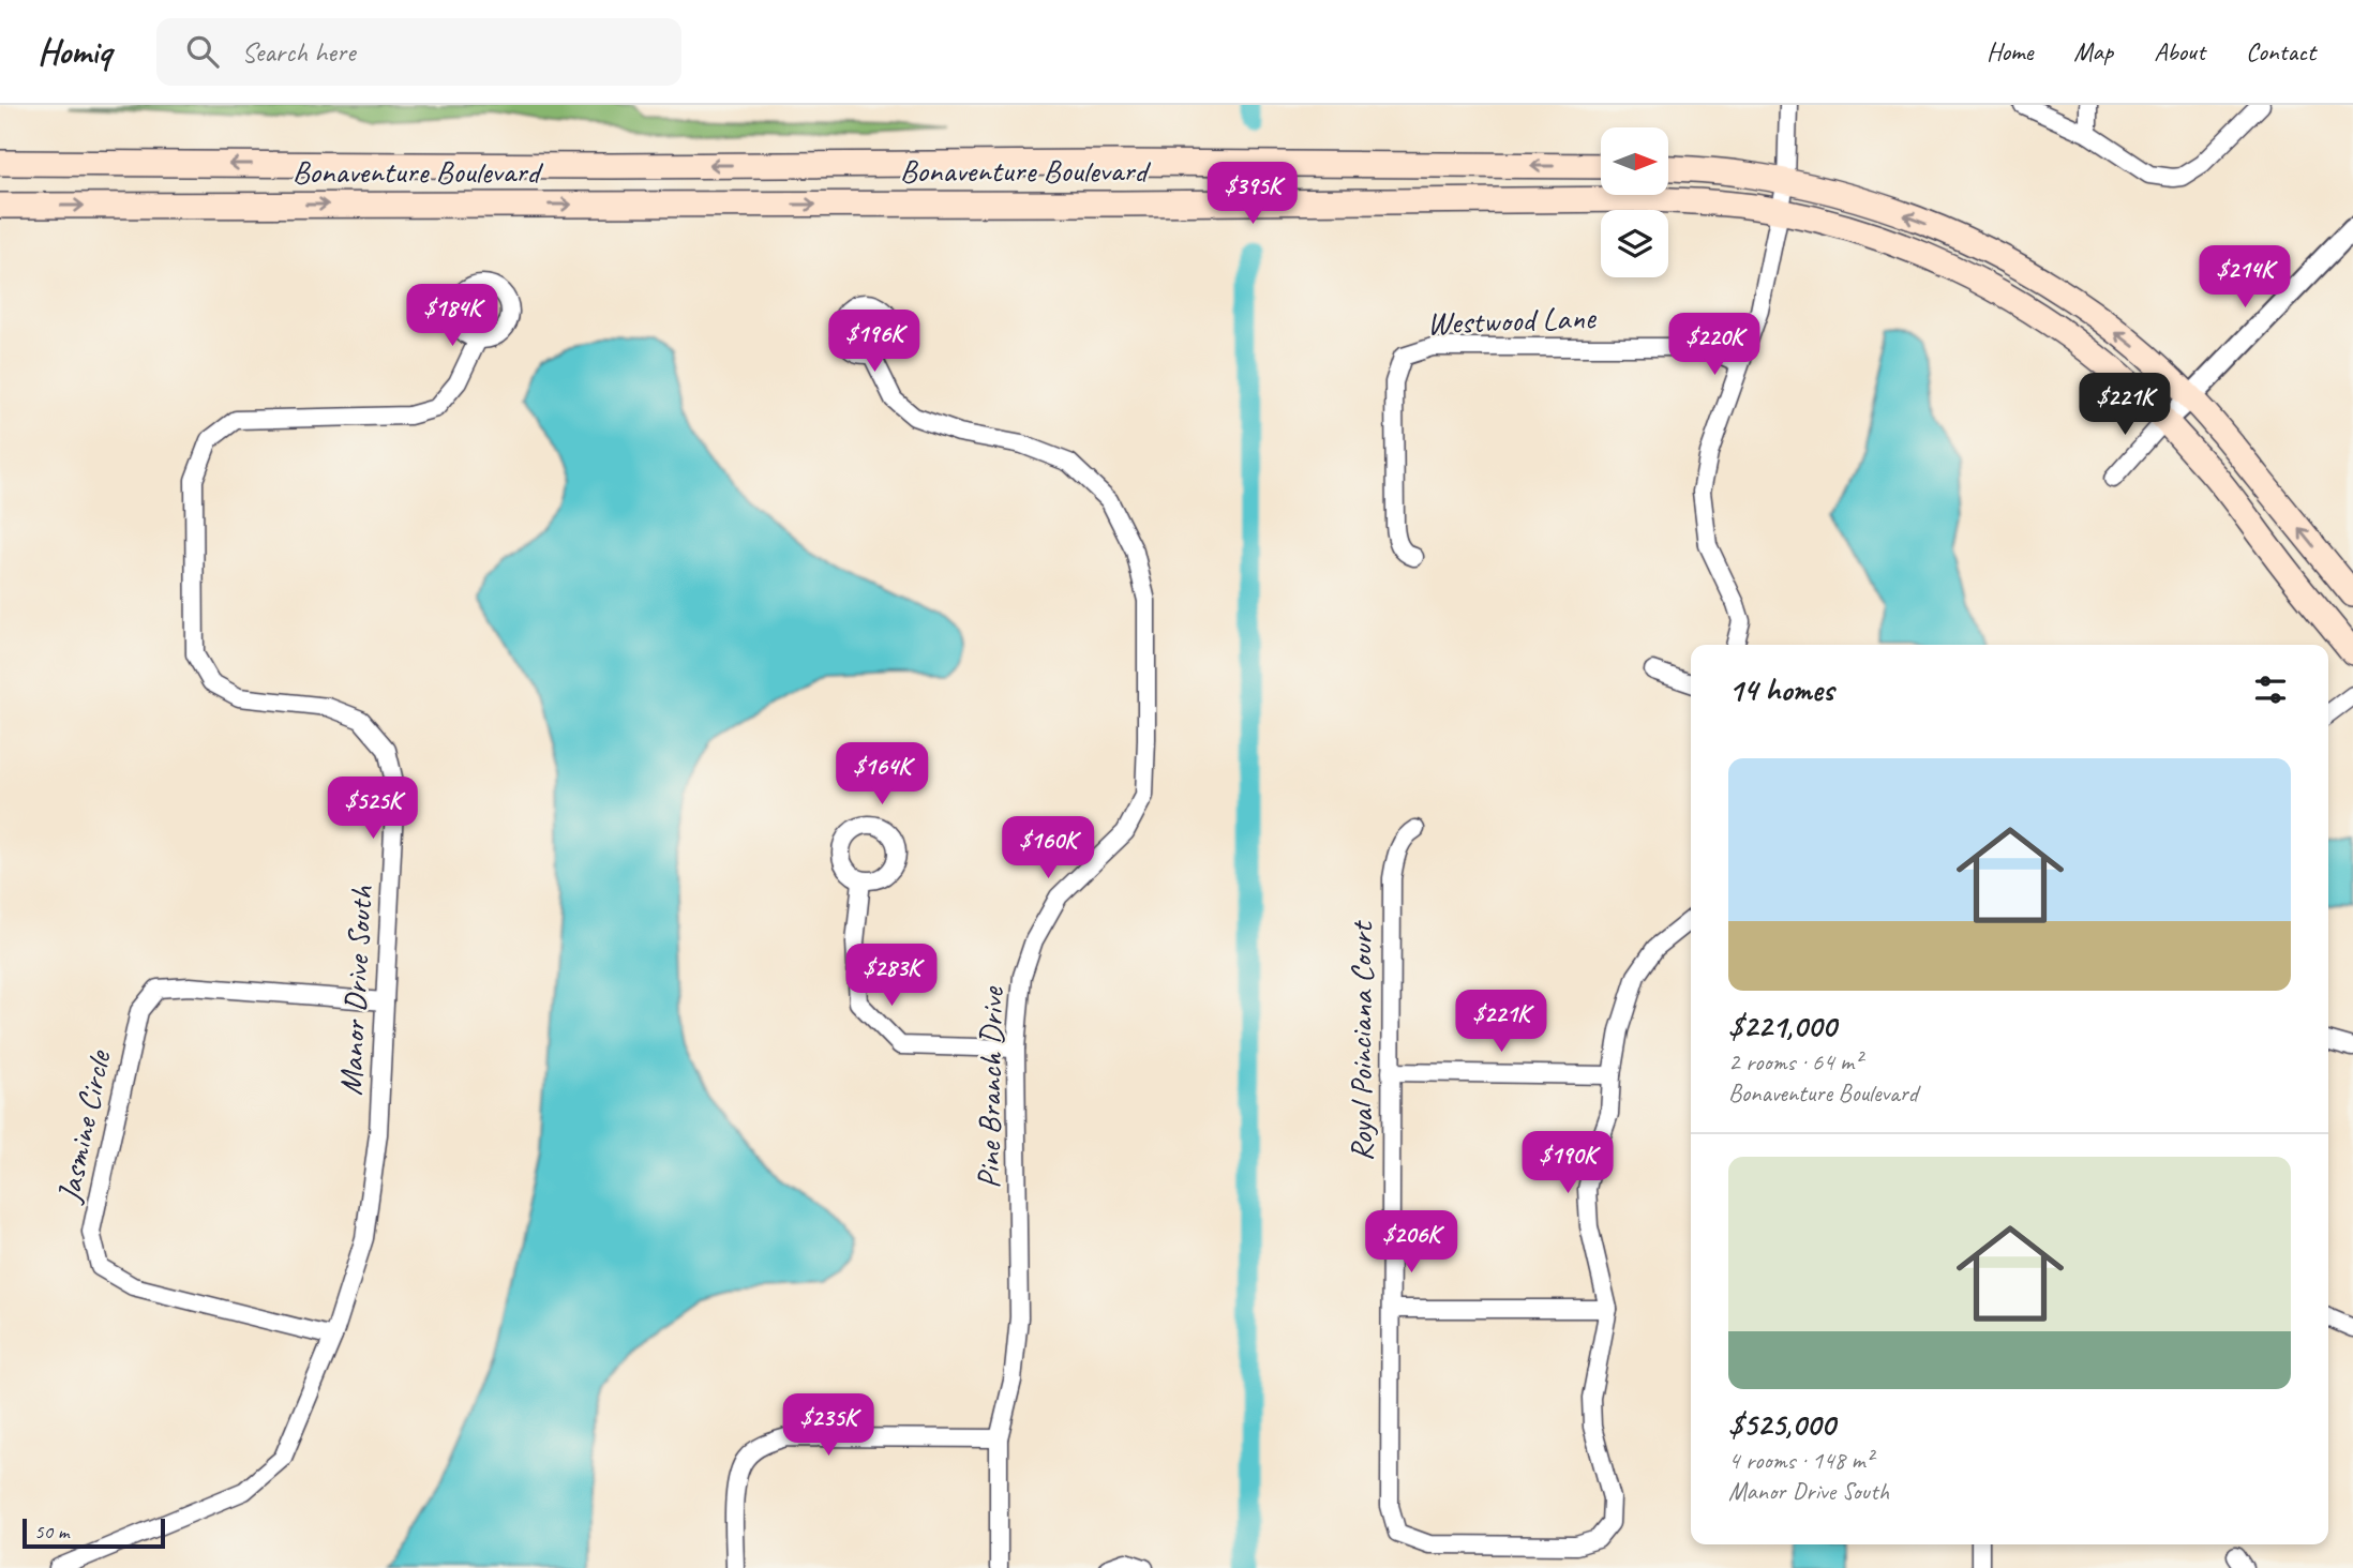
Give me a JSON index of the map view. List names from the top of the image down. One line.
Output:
{"streets":{"main road":["Bonaventure Boulevard"],"street":["Westwood Lane","Manor Drive South","Royal Poinciana Court","Pine Branch Drive","Jasmine Circle"]},"crossings":[["Manor Drive South","Jasmine Circle"]],"scale_bar":"50 m","north":"right","page":{"header":"Homiq","search":"Search here","nav":["Home","Map","About","Contact"],"price":["$395K","$214K","$184K","$196K","$220K","$221K","$164K","$525K","$160K","$283K","$221K","$190K","$206K","$235K"],"heading":"14 homes","list":[{"name":"$221,000","note":"2 rooms · 64 m² · Bonaventure Boulevard"},{"name":"$525,000","note":"4 rooms · 148 m² · Manor Drive South"}],"scale":"50 m"}}
